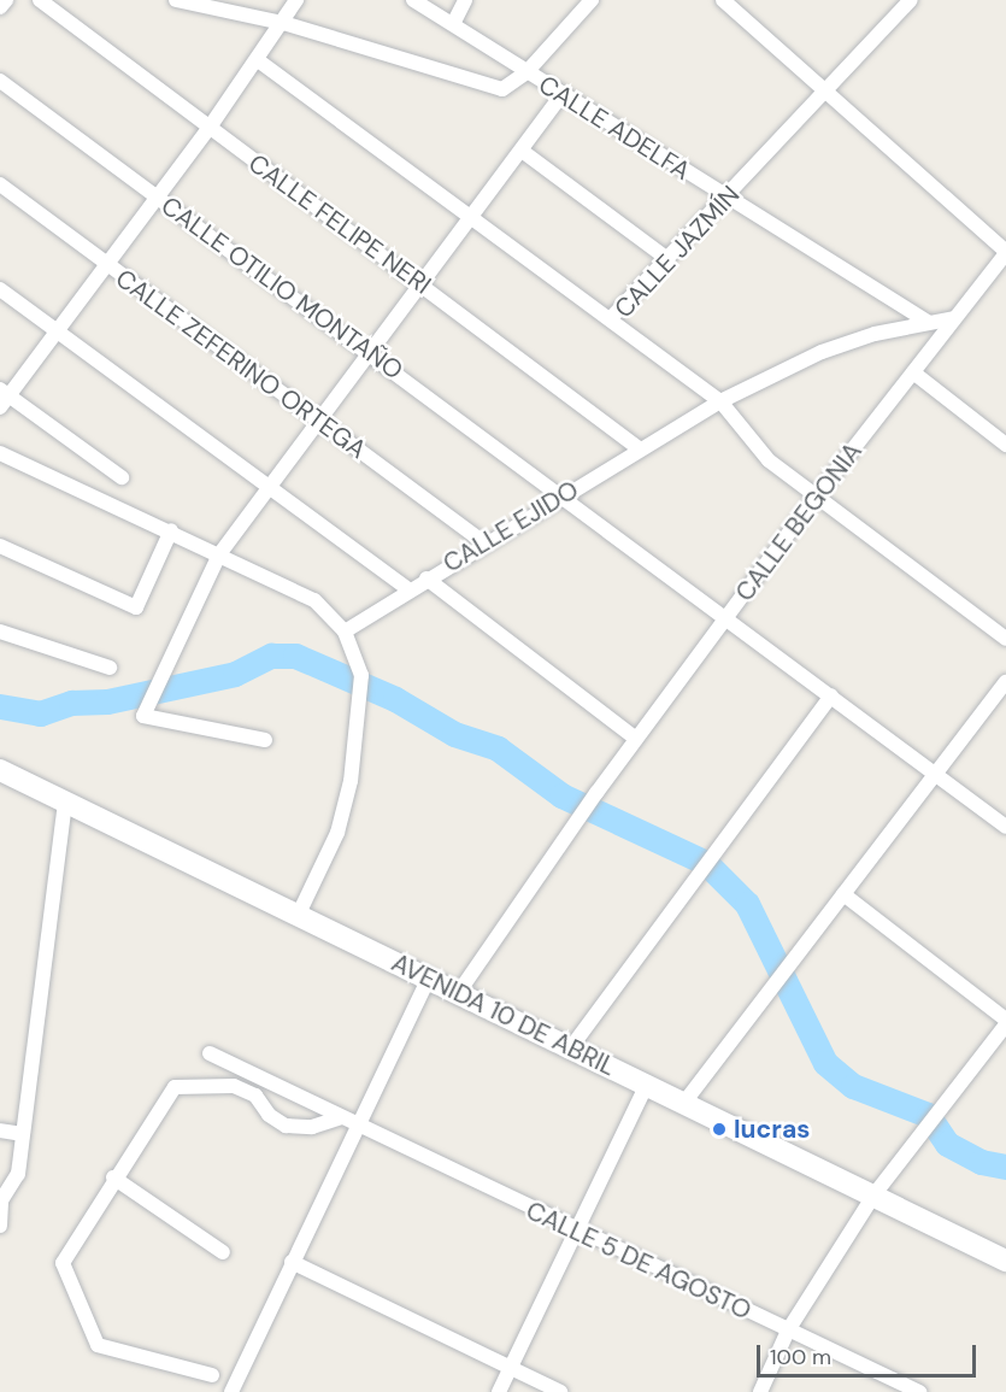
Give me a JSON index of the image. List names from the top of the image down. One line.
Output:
{"streets":{"street":["CALLE ADELFA","CALLE FELIPE NERI","CALLE JAZMÍN","CALLE OTILIO MONTAÑO","CALLE ZEFERINO ORTEGA","CALLE BEGONIA","CALLE EJIDO","AVENIDA 10 DE ABRIL","CALLE 5 DE AGOSTO"]},"crossings":[["CALLE ADELFA","CALLE JAZMÍN"],["CALLE ADELFA","CALLE EJIDO"],["CALLE FELIPE NERI","CALLE EJIDO"],["CALLE JAZMÍN","CALLE BEGONIA"],["CALLE JAZMÍN","CALLE EJIDO"],["CALLE OTILIO MONTAÑO","CALLE BEGONIA"],["CALLE OTILIO MONTAÑO","CALLE EJIDO"],["CALLE ZEFERINO ORTEGA","CALLE EJIDO"],["CALLE BEGONIA","CALLE EJIDO"],["CALLE BEGONIA","AVENIDA 10 DE ABRIL"]],"places":["lucras"],"scale_bar":"100 m"}
